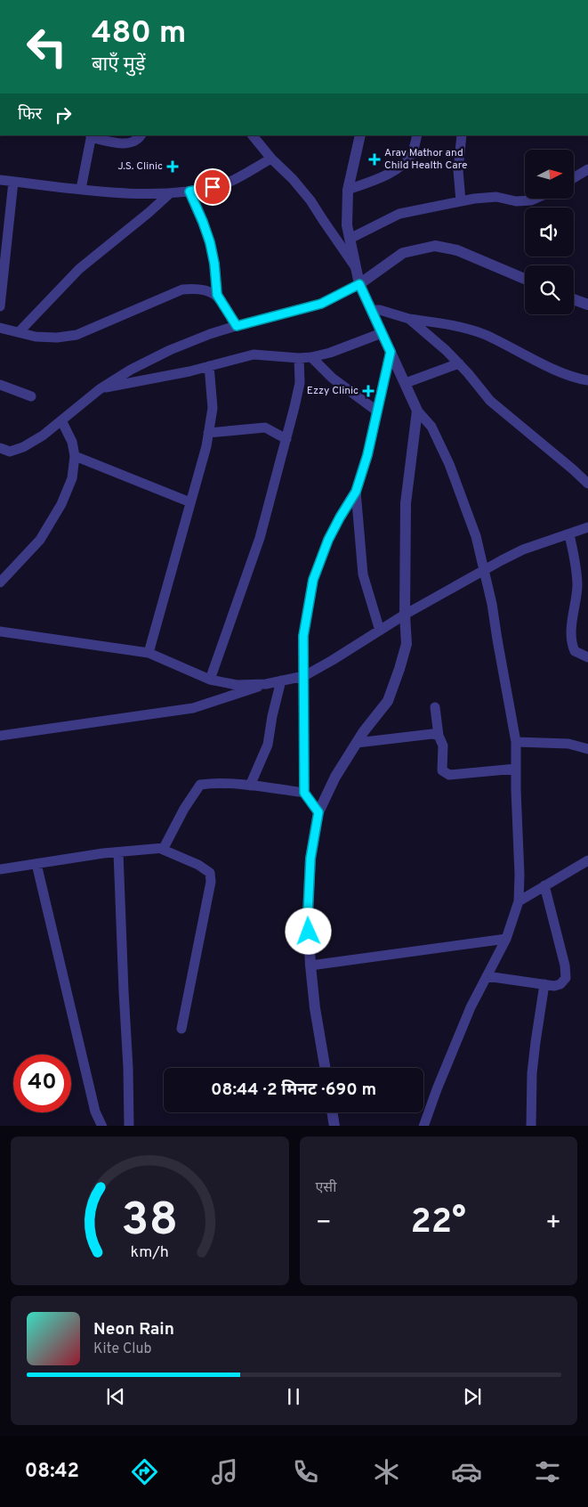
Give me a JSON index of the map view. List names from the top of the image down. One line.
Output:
{"places":{"health":["Arav Mathor and Child Health Care","J.S. Clinic","Ezzy Clinic"]},"north":"right","page":{"turn":["480 m","बाएँ मुड़ें"],"then":"फिर","limit":"40","trip":"08:44 · 2 मिनट · 690 m","tile":"एसी","heat":["−","22°","+"],"song":["Neon Rain","Kite Club"],"tabs":"08:42","gauge":["38","km/h"]}}
